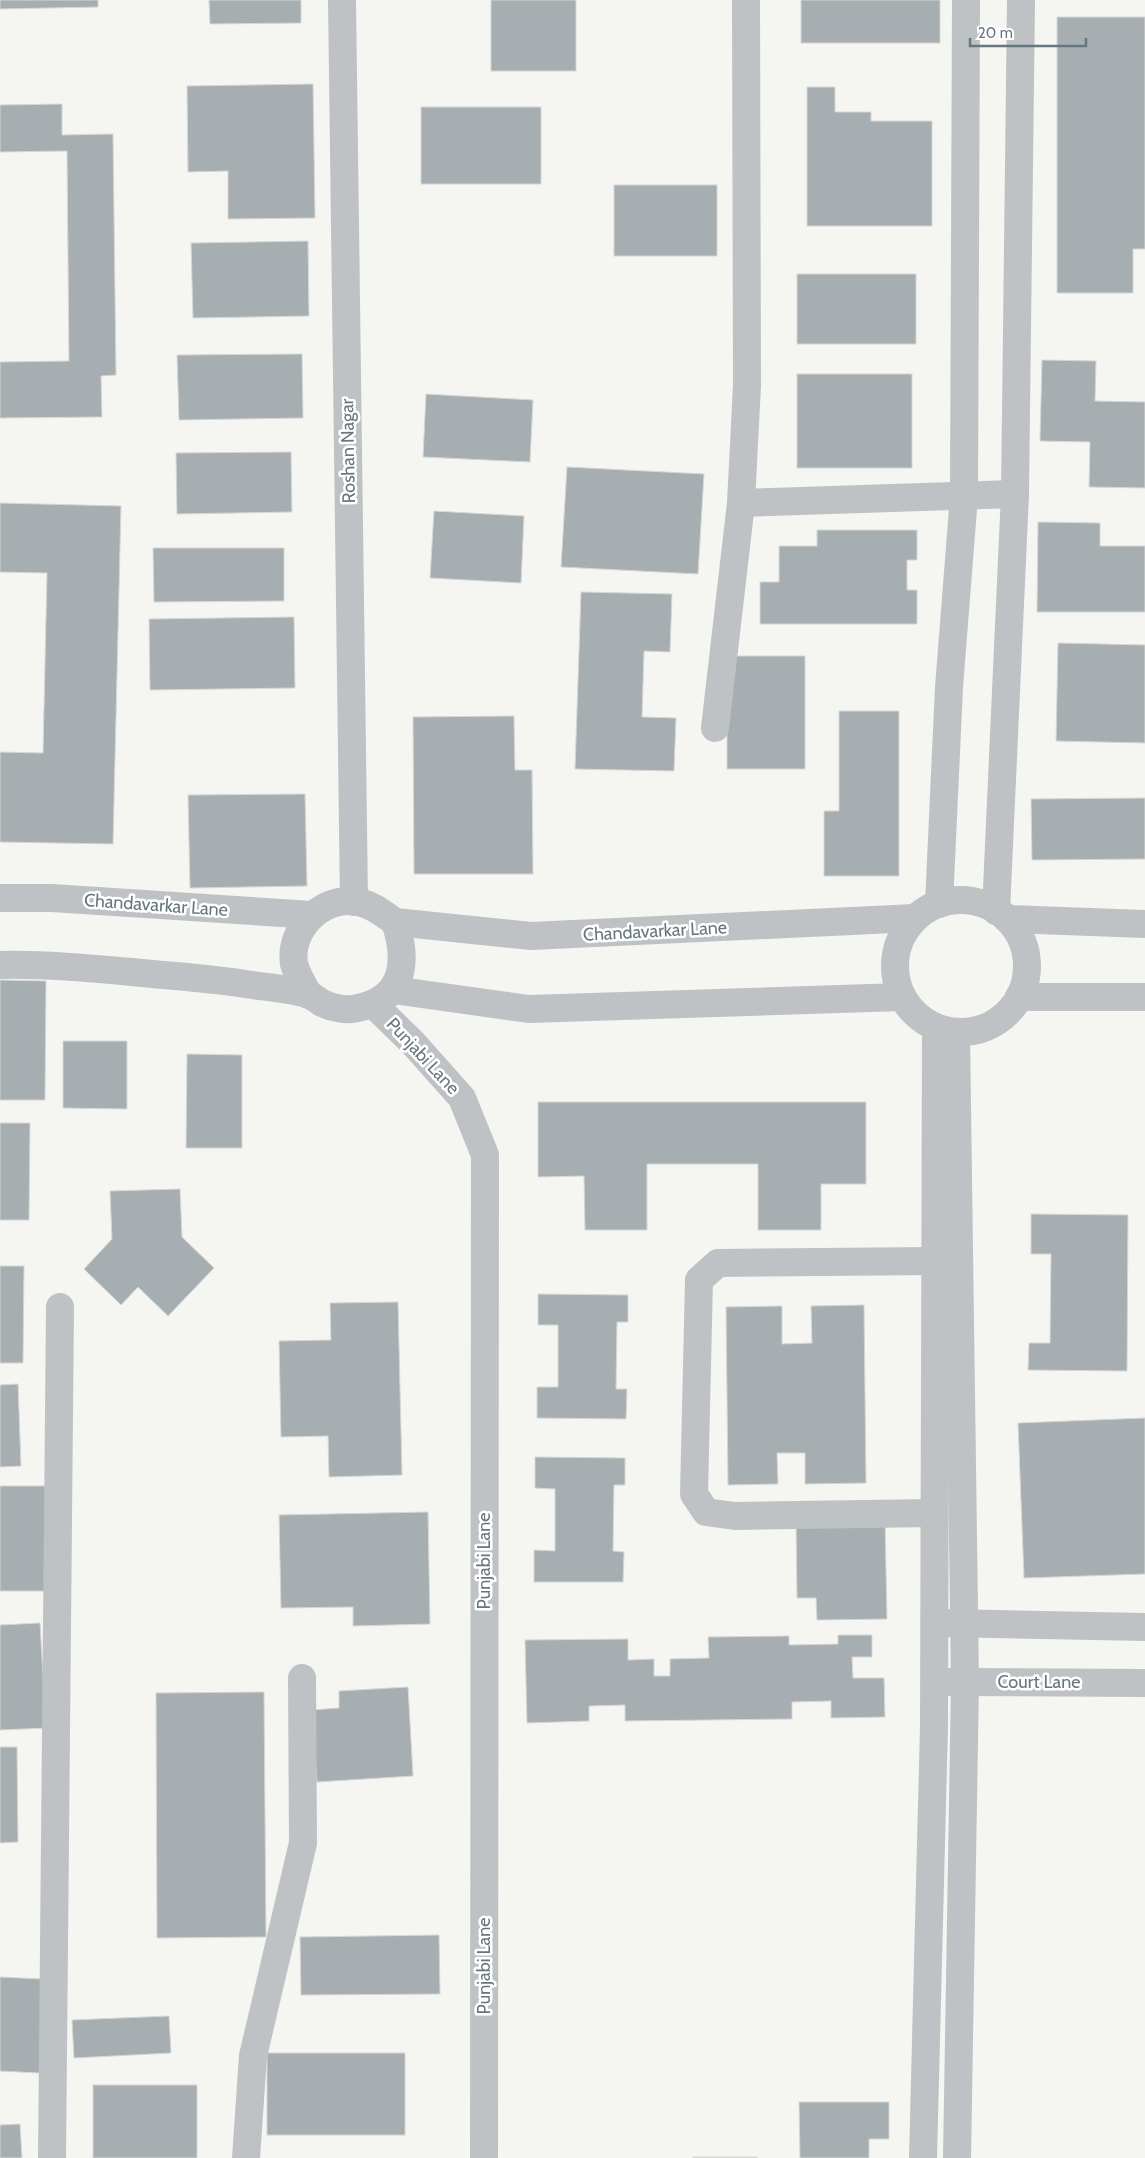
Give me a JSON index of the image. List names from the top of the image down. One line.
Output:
{"streets":{"street":["Roshan Nagar","Chandavarkar Lane","Punjabi Lane","Court Lane"]},"crossings":[["Roshan Nagar","Chandavarkar Lane"],["Roshan Nagar","Punjabi Lane"],["Chandavarkar Lane","Punjabi Lane"]],"scale_bar":"20 m"}
